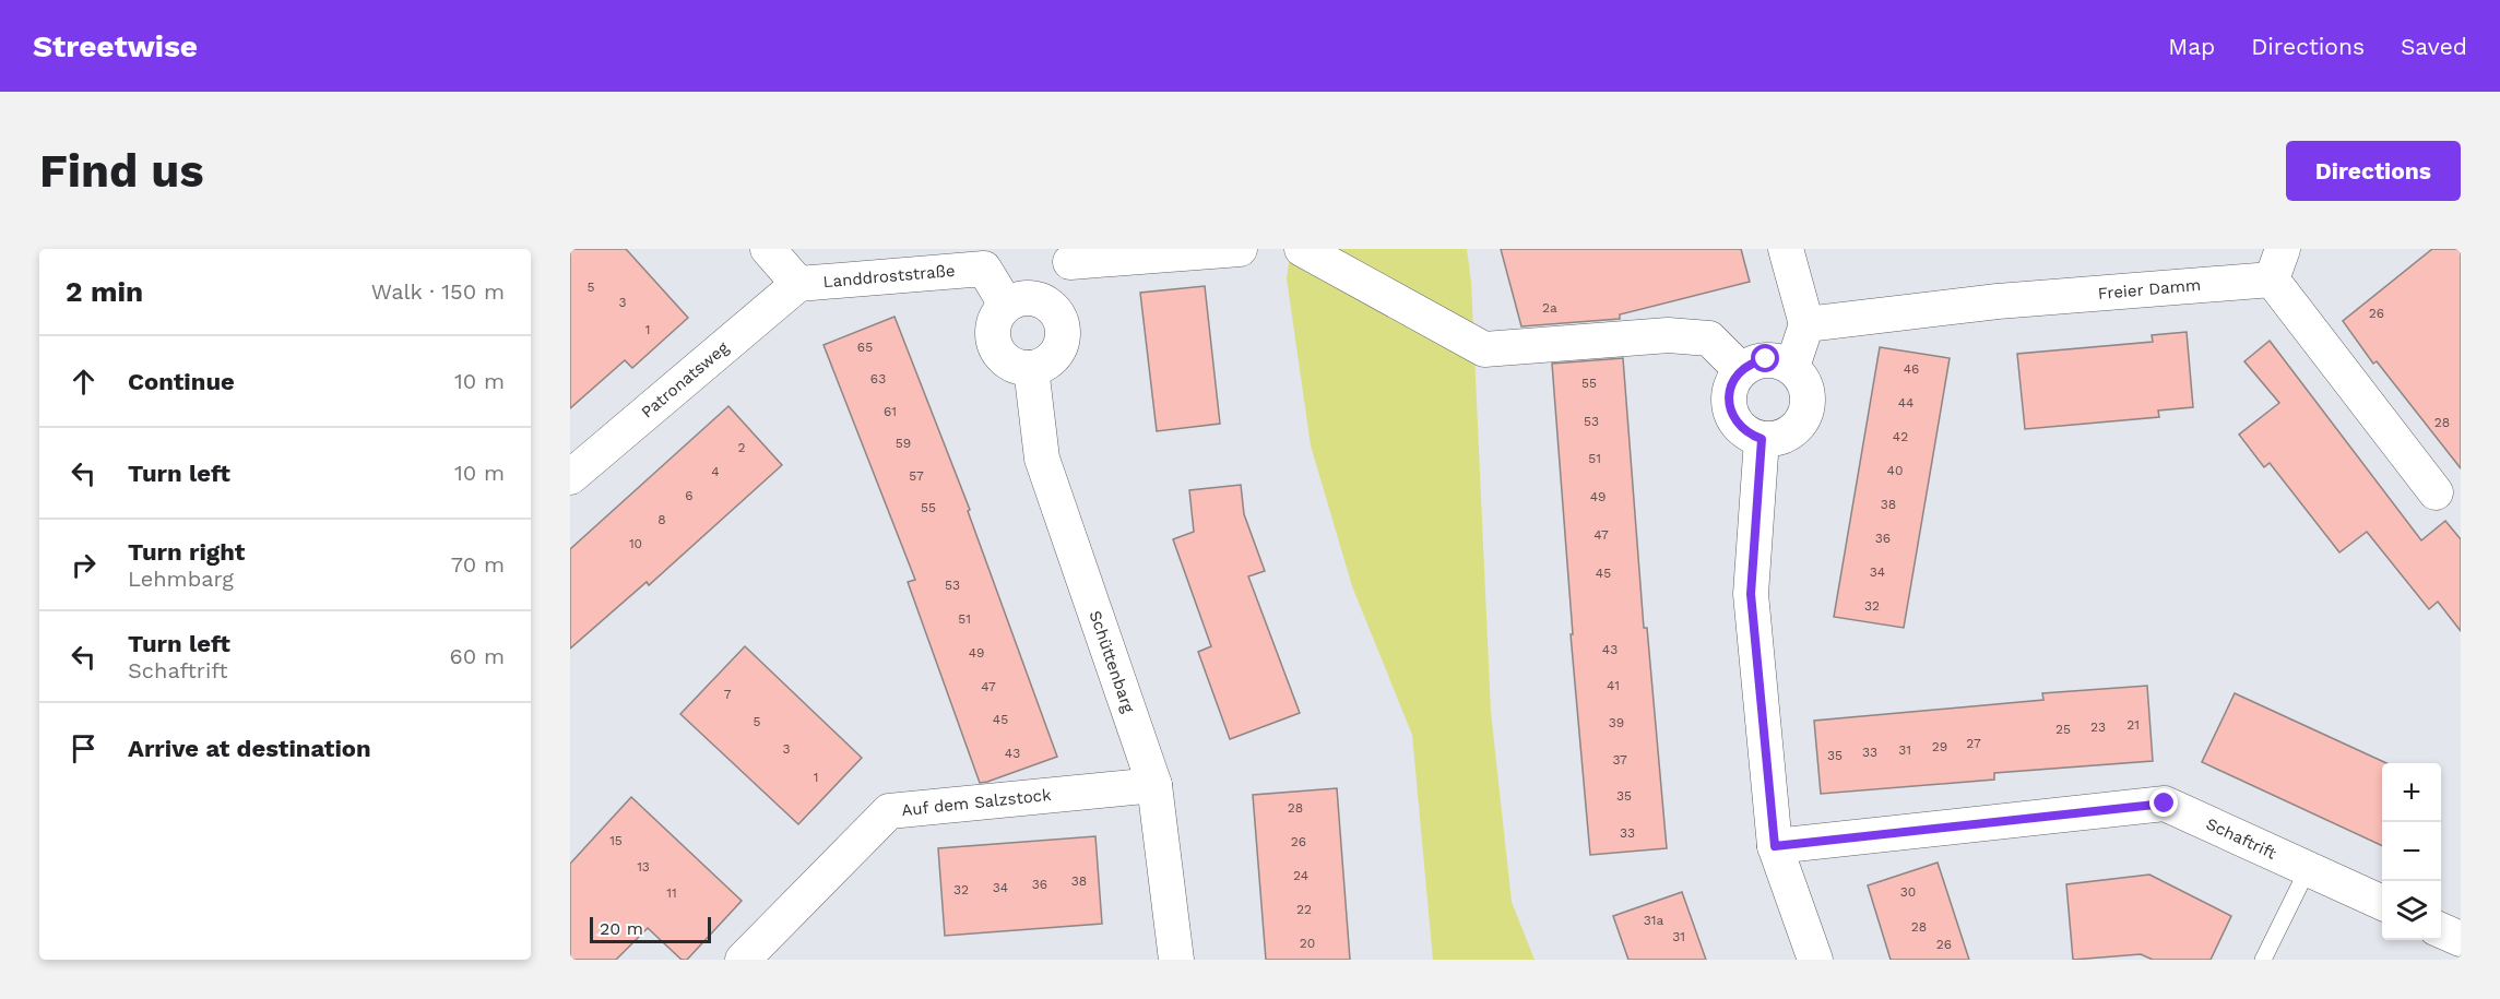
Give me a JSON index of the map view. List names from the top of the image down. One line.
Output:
{"streets":{"street":["Landdroststraße","Freier Damm","Patronatsweg","Schüttenbarg","Auf dem Salzstock","Schaftrift"]},"crossings":[["Landdroststraße","Patronatsweg"],["Landdroststraße","Schüttenbarg"],["Schüttenbarg","Auf dem Salzstock"]],"house_numbers":["5","3","2a","26","1","65","46","63","55","44","61","53","28","42","59","2","51","40","4","57","6","49","38","55","8","47","36","10","34","45","53","32","51","43","49","41","47","7","45","5","39","21","23","25","27","29","3","31","33","43","35","37","1","35","28","33","15","26","13","24","38","36","34","32","30","11","22","31a","28","31","20","26"],"scale_bar":"20 m","page":{"header":"Streetwise","nav":["Map","Directions","Saved"],"buttons":"Directions","title":"Find us","heading":["2 min","Walk · 150 m"],"list":[["Continue","10 m"],["Turn left","10 m"],["Turn right","Lehmbarg","70 m"],["Turn left","Schaftrift","60 m"],"Arrive at destination"],"map_buttons":["+","−"],"scale":"20 m"}}
